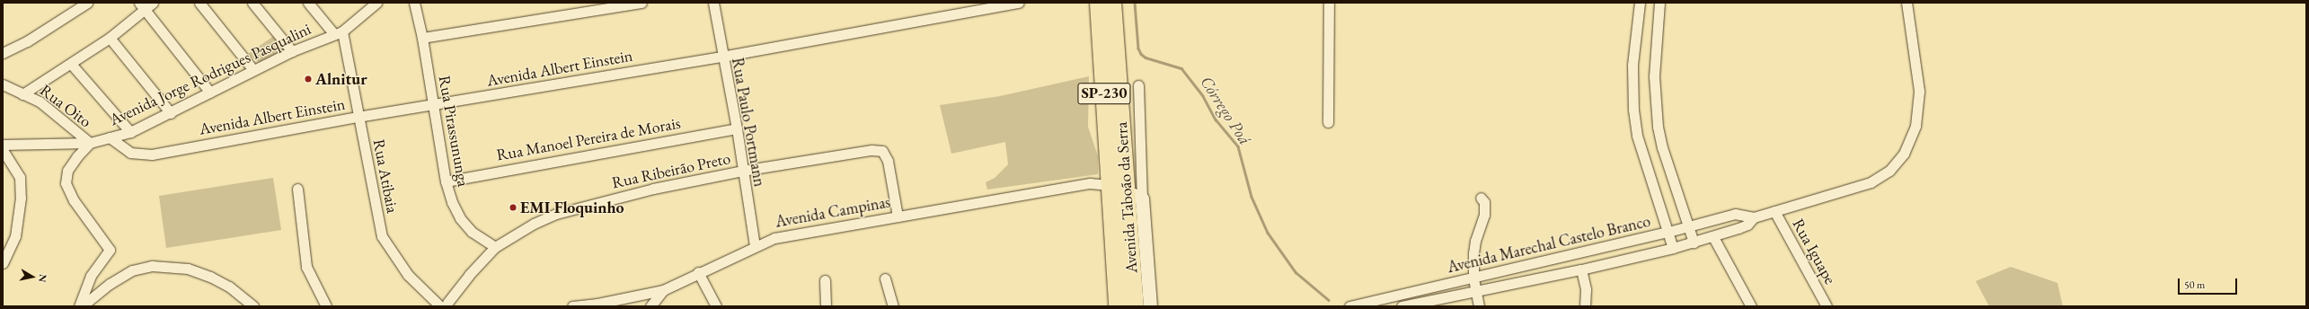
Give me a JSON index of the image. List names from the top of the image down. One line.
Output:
{"streets":{"highway":["SP-230","Avenida Taboão da Serra"],"street":["Avenida Albert Einstein","Avenida Jorge Rodrigues Pasqualini","Rua Oito","Rua Paulo Portmann","Rua Pirassununga","Rua Manoel Pereira de Morais","Rua Ribeirão Preto","Rua Atibaia","Avenida Campinas","Avenida Marechal Castelo Branco","Rua Iguape"]},"crossings":[["Avenida Albert Einstein","Avenida Jorge Rodrigues Pasqualini"],["Avenida Albert Einstein","Rua Paulo Portmann"],["Avenida Albert Einstein","Rua Pirassununga"],["Avenida Albert Einstein","Rua Atibaia"],["Avenida Jorge Rodrigues Pasqualini","Rua Oito"],["Avenida Jorge Rodrigues Pasqualini","Rua Atibaia"],["Rua Paulo Portmann","Rua Manoel Pereira de Morais"],["Rua Paulo Portmann","Rua Ribeirão Preto"],["Rua Paulo Portmann","Avenida Campinas"],["Rua Pirassununga","Rua Manoel Pereira de Morais"],["Rua Pirassununga","Rua Ribeirão Preto"],["Rua Ribeirão Preto","Rua Atibaia"],["Rua Ribeirão Preto","Avenida Campinas"],["Avenida Taboão da Serra","Avenida Campinas"],["Avenida Marechal Castelo Branco","Rua Iguape"]],"water":["Córrego Poá"],"places":["Alnitur","EMI Floquinho"],"scale_bar":"50 m","north":"right"}
